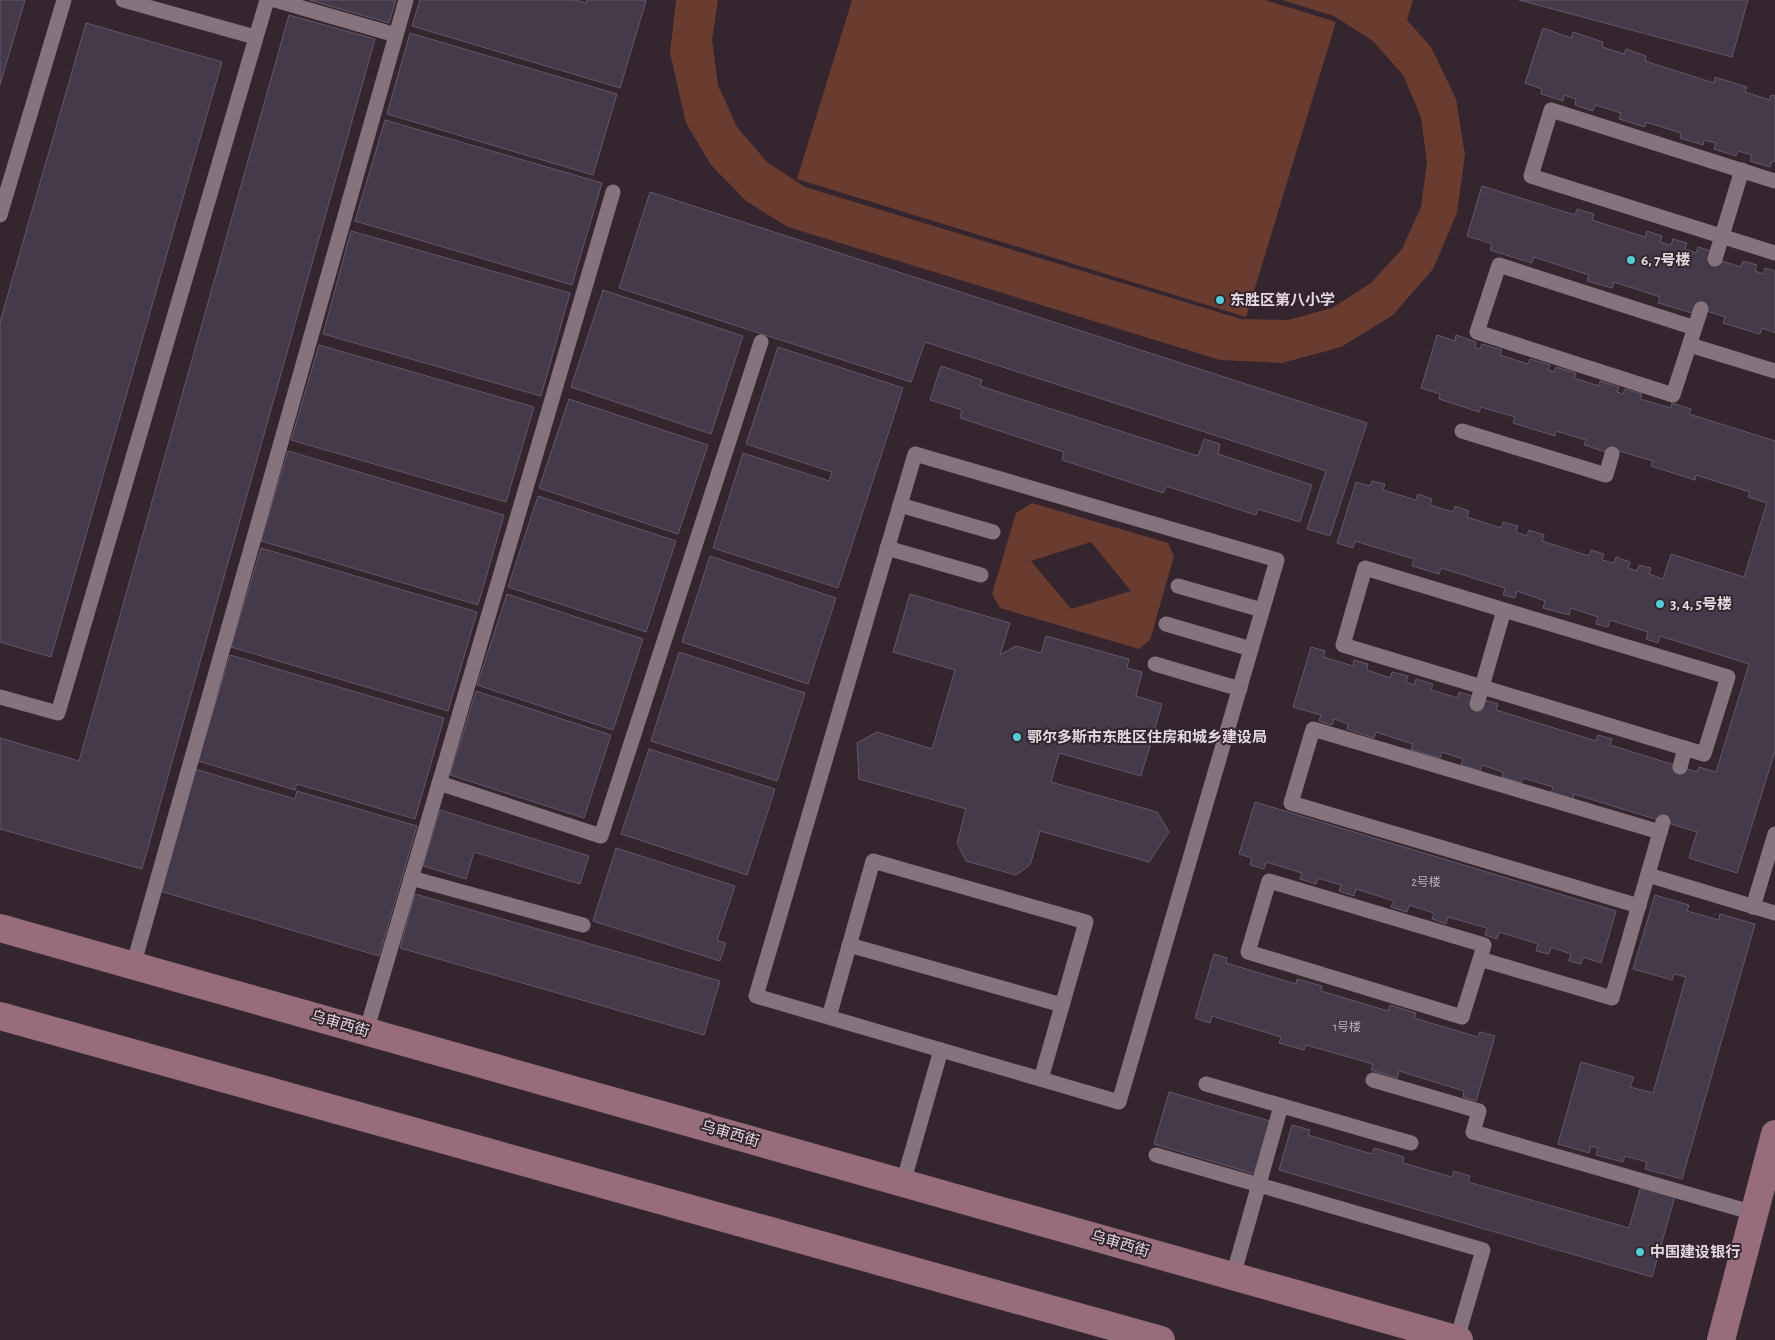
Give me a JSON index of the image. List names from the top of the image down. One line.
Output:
{"streets":{"main road":["乌审西街"]},"places":["6, 7号楼","东胜区第八小学","3, 4, 5号楼","鄂尔多斯市东胜区住房和城乡建设局","中国建设银行"],"house_numbers":["2号楼","1号楼"]}
